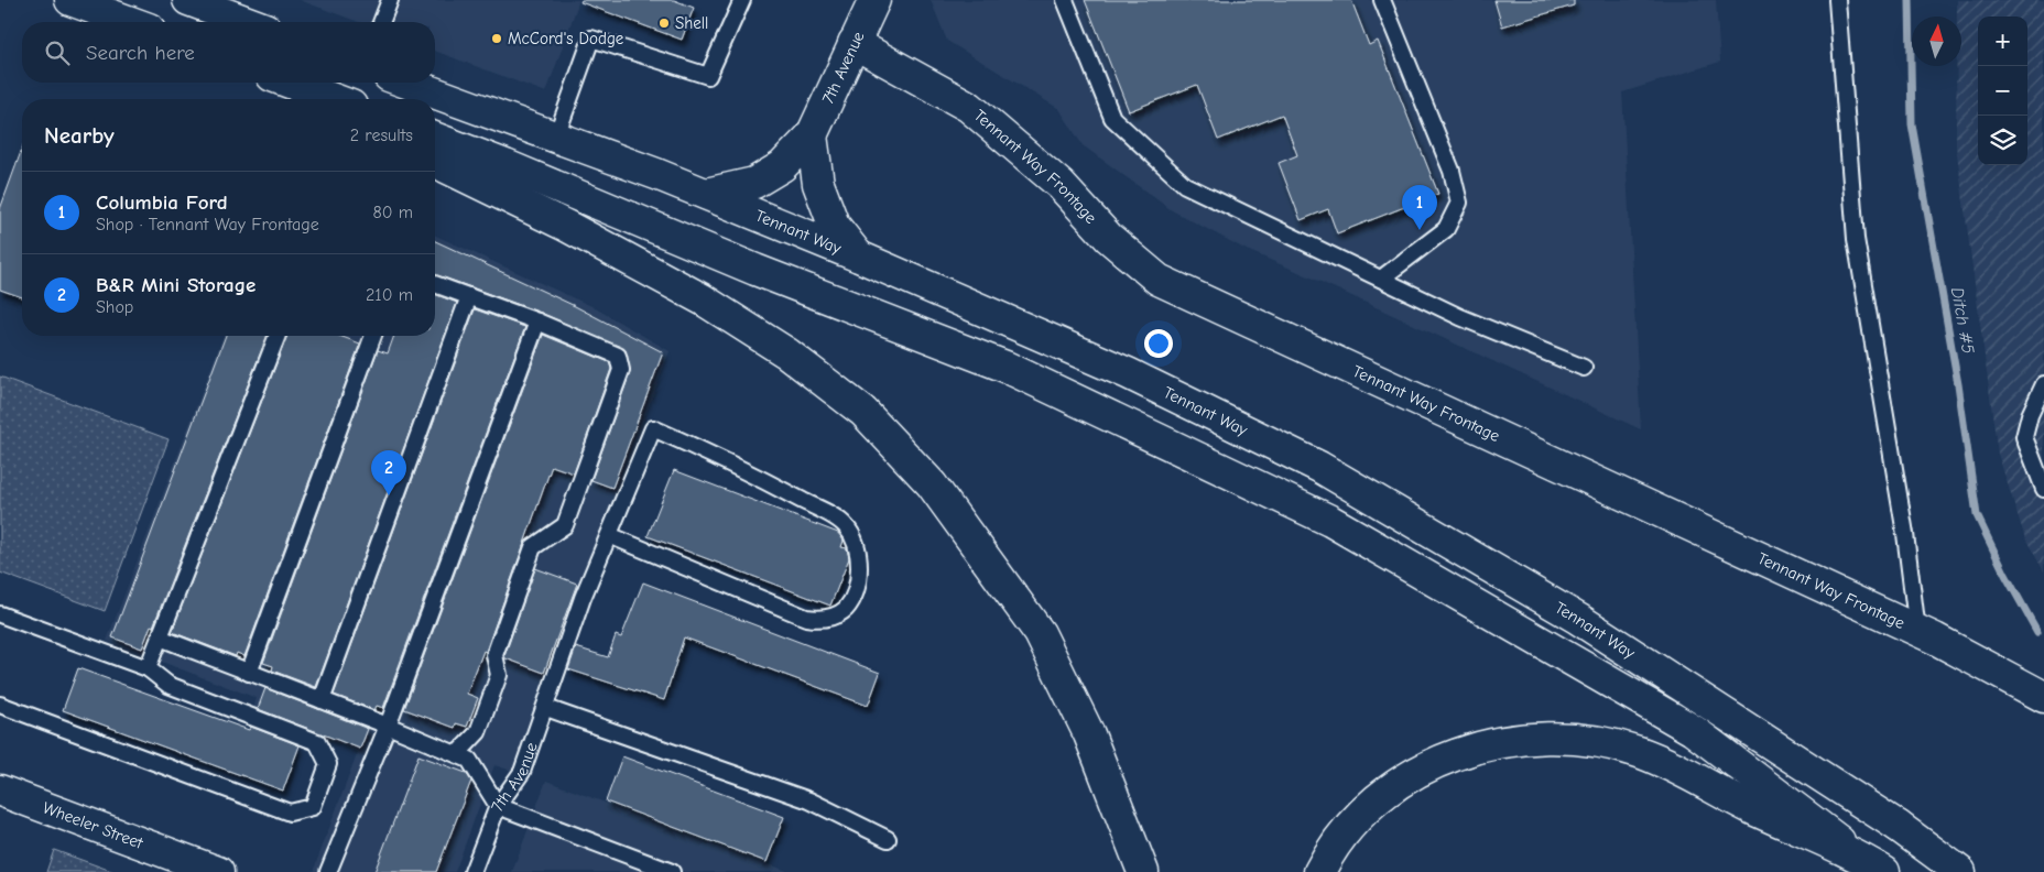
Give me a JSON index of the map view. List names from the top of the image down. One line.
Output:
{"streets":{"main road":["7th Avenue","Tennant Way Frontage","Tennant Way","Wheeler Street"]},"crossings":[["7th Avenue","Tennant Way Frontage"]],"water":["Ditch #5"],"places":["Shell","McCord's Dodge"],"north":"top","page":{"map_buttons":["+","−"],"search":"Search here","heading":["Nearby","2 results"],"list":[{"mark":"1","name":"Columbia Ford","note":"Shop · Tennant Way Frontage","value":"80 m"},{"mark":"2","name":"B&R Mini Storage","note":"Shop","value":"210 m"}],"pins":["1","2"]}}
